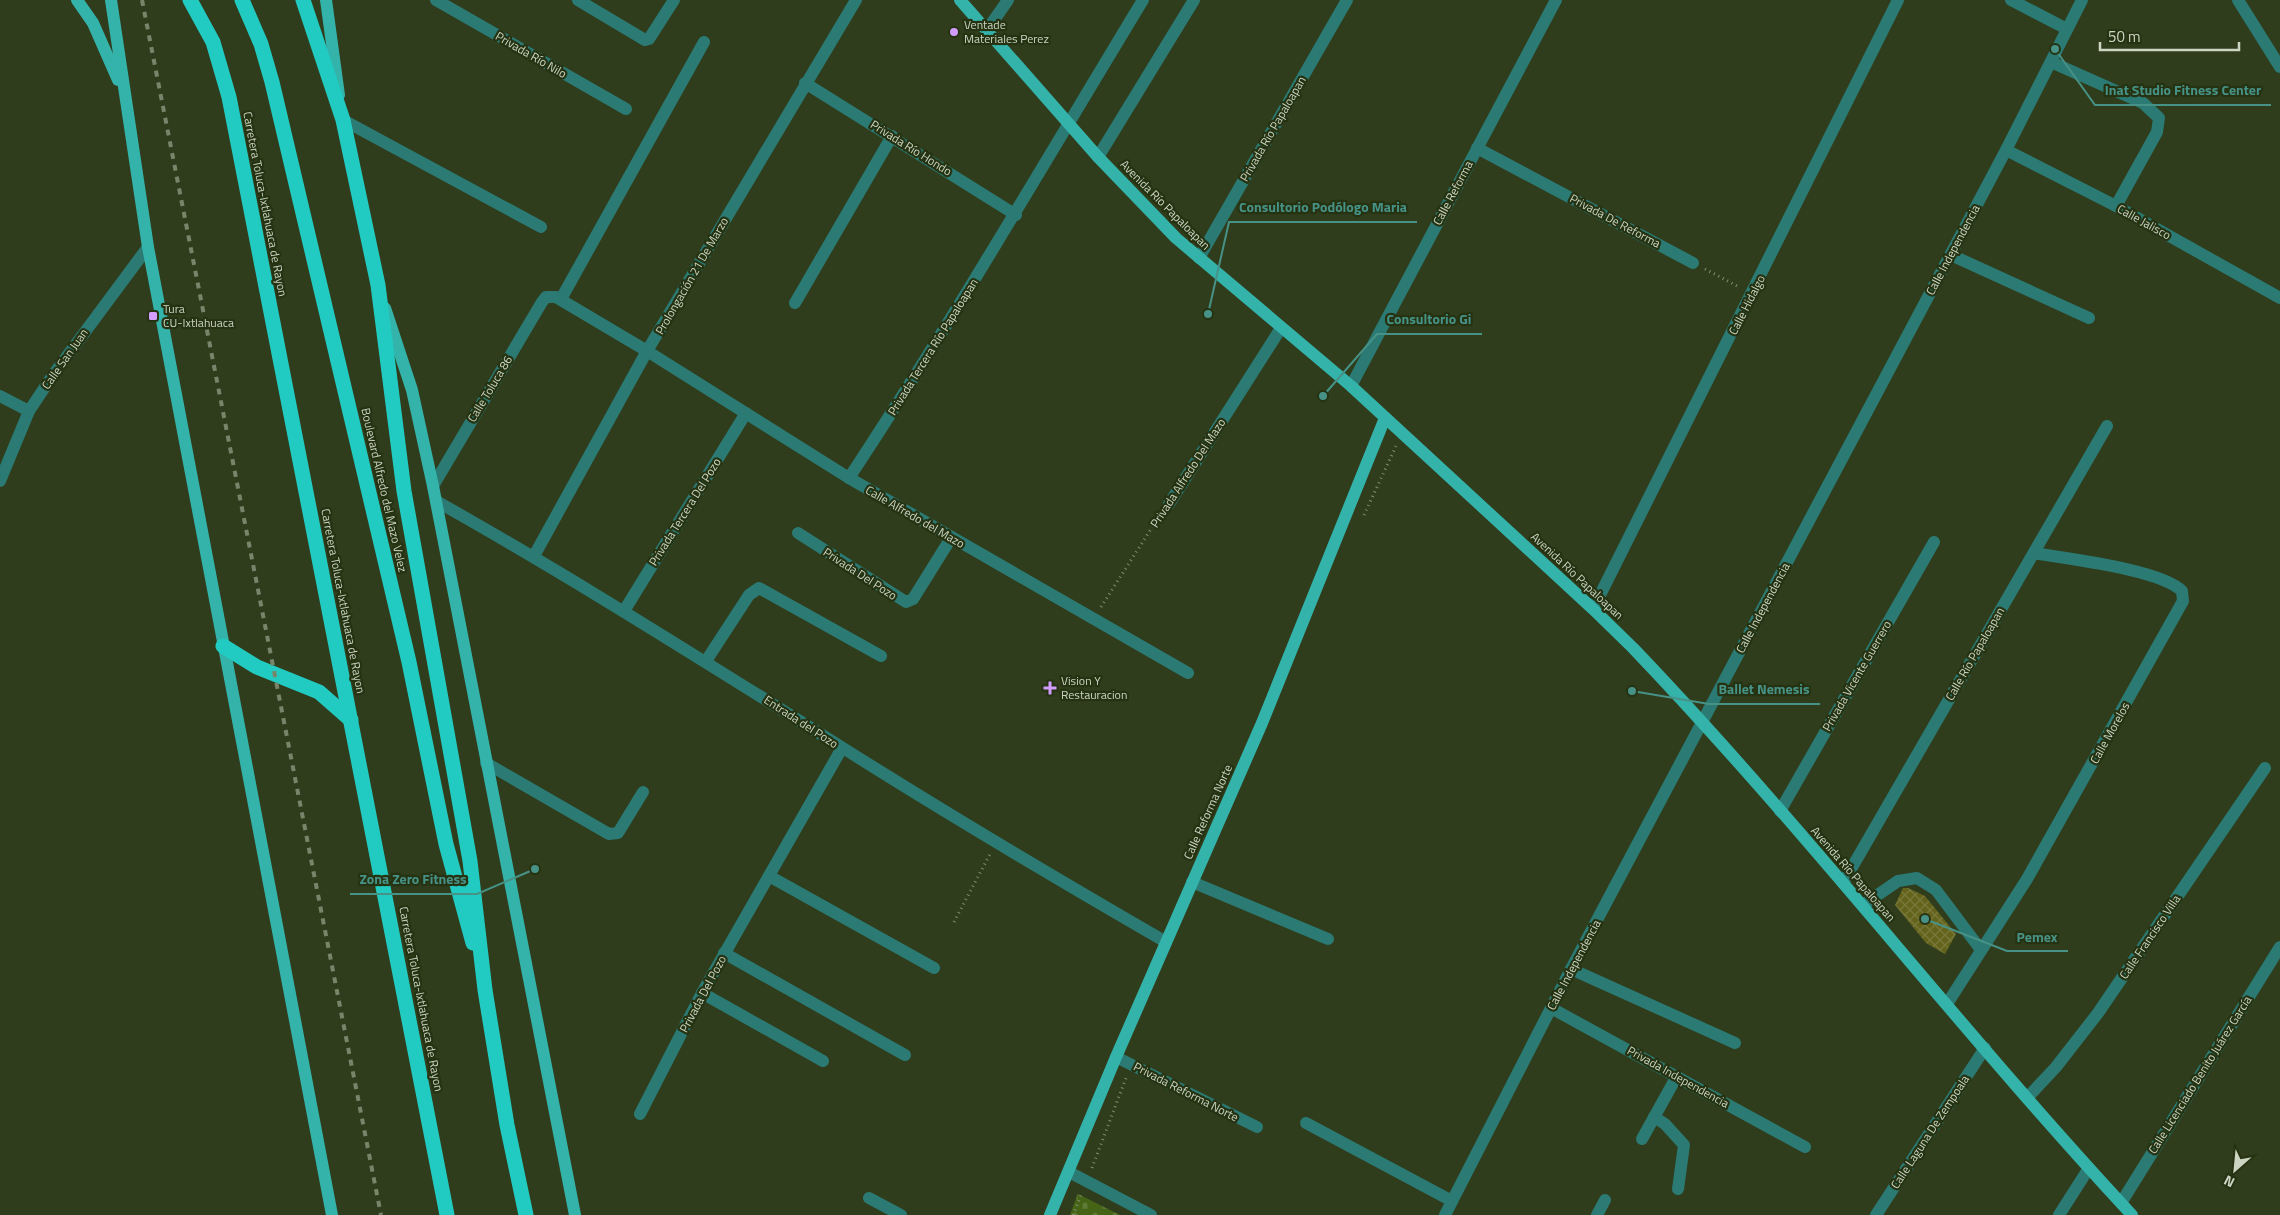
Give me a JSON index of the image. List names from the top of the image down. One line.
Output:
{"streets":{"highway":["Carretera Toluca-Ixtlahuaca de Rayon","Boulevard Alfredo del Mazo Velez"],"main road":["Avenida Río Papaloapan","Calle Reforma Norte"],"street":["Privada Río Nilo","Privada Río Papaloapan","Privada Río Hondo","Calle Reforma","Privada De Reforma","Calle Jalisco","Calle Independencia","Prolongación 21 De Marzo","Calle Hidalgo","Privada Tercera Río Papaloapan","Calle San Juan","Calle Toluca 86","Privada Alfredo Del Mazo","Privada Tercera Del Pozo","Calle Alfredo del Mazo","Privada Del Pozo","Calle Río Papaloapan","Privada Vicente Guerrero","Entrada del Pozo","Calle Morelos","Calle Francisco Villa","Calle Licenciado Benito Juárez García","Privada Independencia","Privada Reforma Norte","Calle Laguna De Zempoala"]},"crossings":[["Privada Río Papaloapan","Avenida Río Papaloapan"],["Privada Río Hondo","Prolongación 21 De Marzo"],["Privada Río Hondo","Privada Tercera Río Papaloapan"],["Calle Reforma","Avenida Río Papaloapan"],["Calle Reforma","Privada De Reforma"],["Avenida Río Papaloapan","Calle Independencia"],["Avenida Río Papaloapan","Calle Hidalgo"],["Avenida Río Papaloapan","Privada Tercera Río Papaloapan"],["Avenida Río Papaloapan","Privada Alfredo Del Mazo"],["Avenida Río Papaloapan","Calle Río Papaloapan"],["Avenida Río Papaloapan","Privada Vicente Guerrero"],["Avenida Río Papaloapan","Calle Morelos"],["Avenida Río Papaloapan","Calle Reforma Norte"],["Avenida Río Papaloapan","Calle Francisco Villa"],["Avenida Río Papaloapan","Calle Licenciado Benito Juárez García"],["Avenida Río Papaloapan","Calle Laguna De Zempoala"],["Calle Jalisco","Calle Independencia"],["Calle Independencia","Privada Independencia"],["Prolongación 21 De Marzo","Calle Alfredo del Mazo"],["Prolongación 21 De Marzo","Entrada del Pozo"],["Privada Tercera Río Papaloapan","Calle Alfredo del Mazo"],["Calle Toluca 86","Calle Alfredo del Mazo"],["Privada Alfredo Del Mazo","Calle Alfredo del Mazo"],["Privada Tercera Del Pozo","Calle Alfredo del Mazo"],["Privada Tercera Del Pozo","Entrada del Pozo"],["Calle Alfredo del Mazo","Privada Del Pozo"],["Privada Del Pozo","Entrada del Pozo"],["Calle Río Papaloapan","Calle Morelos"],["Entrada del Pozo","Calle Reforma Norte"],["Calle Reforma Norte","Privada Reforma Norte"]],"places":{"other":["Ventade Materiales Perez","Inat Studio Fitness Center","Consultorio Podólogo Maria","Consultorio Gi","Ballet Nemesis","Zona Zero Fitness","Pemex"],"transit":["Tura CU-Ixtlahuaca"],"health":["Vision Y Restauracion"]},"scale_bar":"50 m","north":"bottom left"}
